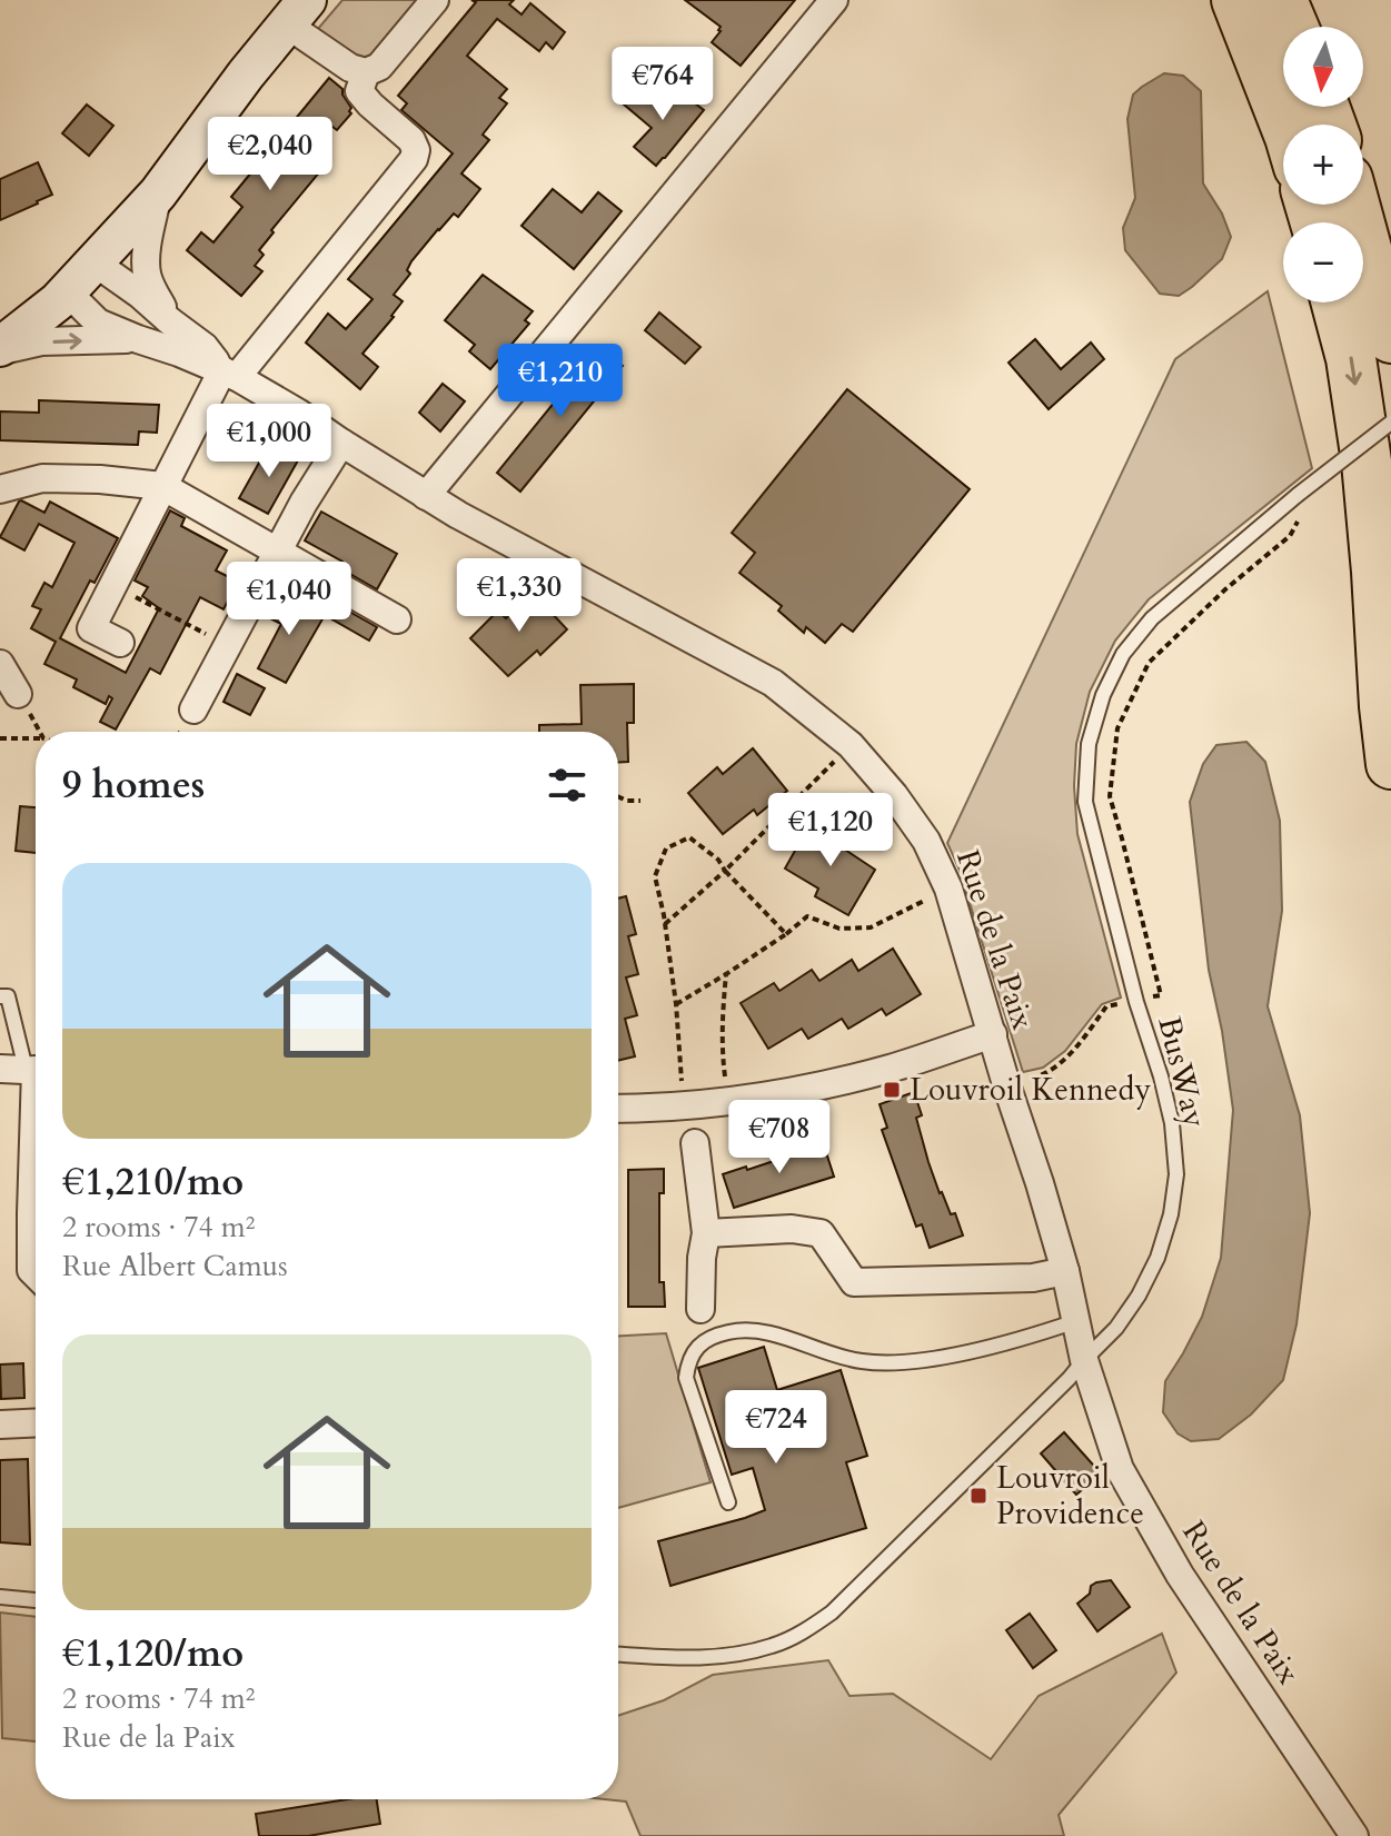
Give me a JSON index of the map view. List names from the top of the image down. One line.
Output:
{"streets":{"street":["Rue de la Paix"],"lane":["BusWay"]},"crossings":[["Rue de la Paix","BusWay"]],"places":{"transit":["Louvroil Kennedy","Louvroil Providence"]},"north":"bottom","page":{"map_buttons":["+","−"],"price":["€764","€2,040","€1,210","€1,000","€1,330","€1,040","€1,120","€708","€724"],"heading":"9 homes","list":[{"name":"€1,210/mo","note":"2 rooms · 74 m² · Rue Albert Camus"},{"name":"€1,120/mo","note":"2 rooms · 74 m² · Rue de la Paix"}]}}
